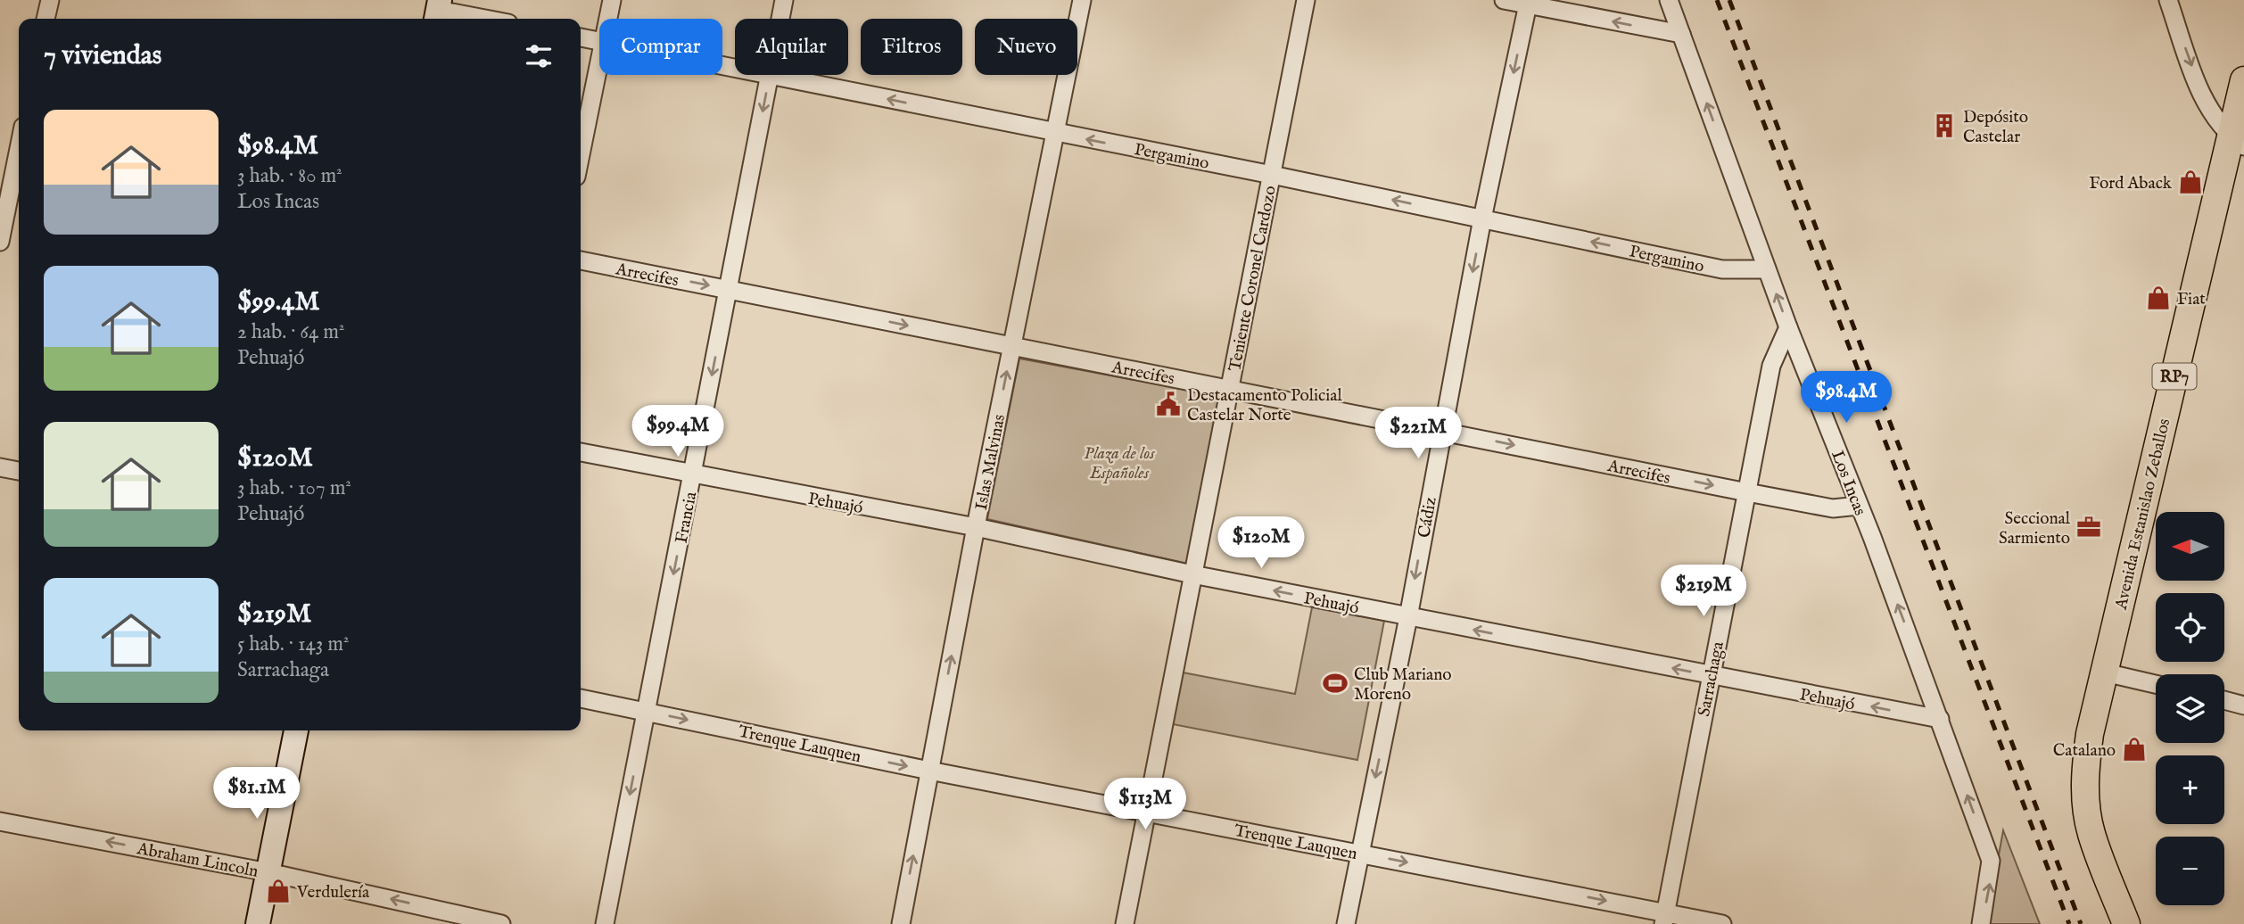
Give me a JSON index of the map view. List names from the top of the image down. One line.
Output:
{"streets":{"main road":["RP7","Avenida Estanislao Zeballos"],"street":["Pergamino","Arrecifes","Teniente Coronel Cardozo","Islas Malvinas","Los Incas","Pehuajó","Francia","Cádiz","Sarrachaga","Trenque Lauquen","Abraham Lincoln"]},"crossings":[["Pergamino","Teniente Coronel Cardozo"],["Pergamino","Islas Malvinas"],["Pergamino","Los Incas"],["Pergamino","Francia"],["Pergamino","Cádiz"],["Arrecifes","Teniente Coronel Cardozo"],["Arrecifes","Islas Malvinas"],["Arrecifes","Los Incas"],["Arrecifes","Francia"],["Arrecifes","Cádiz"],["Arrecifes","Sarrachaga"],["Teniente Coronel Cardozo","Pehuajó"],["Teniente Coronel Cardozo","Trenque Lauquen"],["Islas Malvinas","Pehuajó"],["Islas Malvinas","Trenque Lauquen"],["Los Incas","Pehuajó"],["Los Incas","Sarrachaga"],["Pehuajó","Francia"],["Pehuajó","Cádiz"],["Pehuajó","Sarrachaga"],["Francia","Trenque Lauquen"],["Cádiz","Trenque Lauquen"],["Sarrachaga","Trenque Lauquen"]],"one_way":["Pergamino","Arrecifes","Islas Malvinas","Los Incas","Pehuajó","Francia","Cádiz","Trenque Lauquen","Abraham Lincoln"],"parks":["Plaza de los Españoles"],"places":{"building":["Depósito Castelar"],"shop":["Ford Aback","Fiat","Catalano","Verdulería"],"public building":["Destacamento Policial Castelar Norte"],"office":["Seccional Sarmiento"],"sports":["Club Mariano Moreno"]},"north":"left","page":{"chip":["Comprar","Alquilar","Filtros","Nuevo"],"heading":"7 viviendas","list":[{"name":"$98.4M","note":"3 hab. · 80 m² · Los Incas"},{"name":"$99.4M","note":"2 hab. · 64 m² · Pehuajó"},{"name":"$120M","note":"3 hab. · 107 m² · Pehuajó"},{"name":"$219M","note":"5 hab. · 143 m² · Sarrachaga"}],"price":["$98.4M","$99.4M","$221M","$120M","$219M","$81.1M","$113M"],"map_buttons":["+","−"]}}
